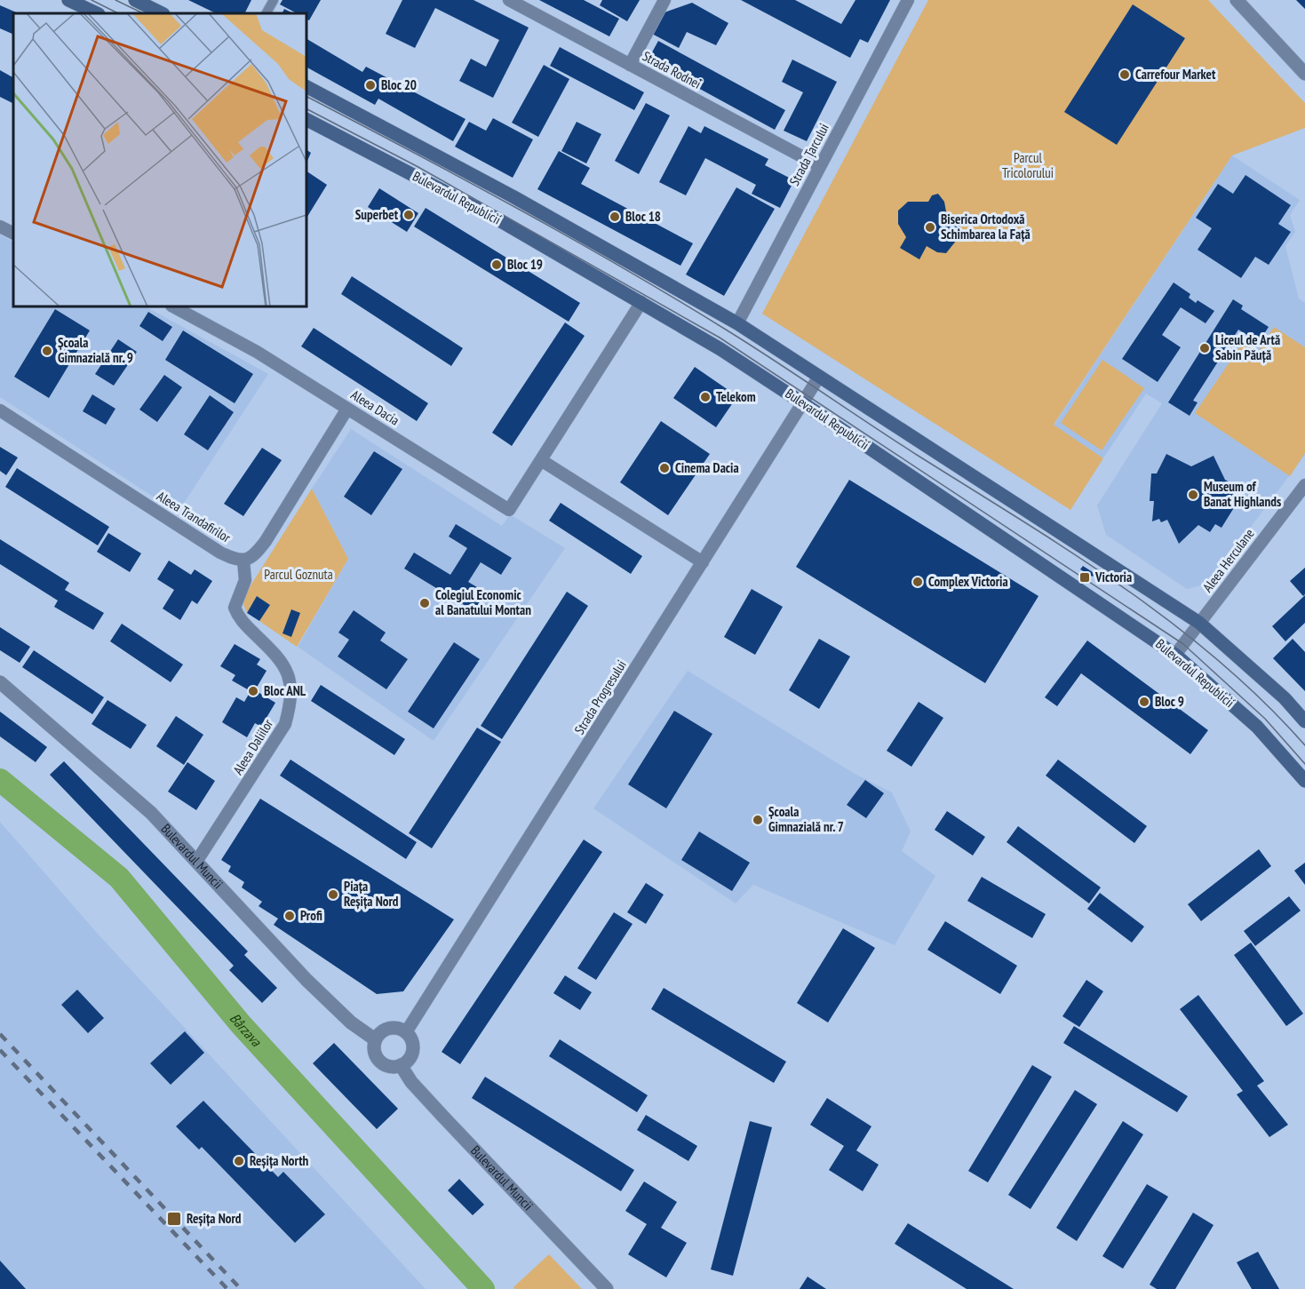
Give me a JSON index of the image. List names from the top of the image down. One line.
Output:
{"streets":{"main road":["Bulevardul Republicii"],"street":["Strada Rodnei","Strada Țarcului","Aleea Dacia","Aleea Trandafirilor","Aleea Herculane","Strada Progresului","Aleea Daliilor","Bulevardul Muncii"]},"crossings":[["Strada Rodnei","Strada Țarcului"],["Strada Țarcului","Bulevardul Republicii"],["Bulevardul Republicii","Aleea Dacia"],["Bulevardul Republicii","Aleea Herculane"],["Bulevardul Republicii","Strada Progresului"],["Aleea Trandafirilor","Aleea Daliilor"],["Strada Progresului","Bulevardul Muncii"],["Aleea Daliilor","Bulevardul Muncii"]],"water":["Bârzava"],"parks":["Parcul Tricolorului","Parcul Goznuta"],"places":{"other":["Carrefour Market","Bloc 20","Superbet","Bloc 18","Biserica Ortodoxă Schimbarea la Față","Bloc 19","Liceul de Artă Sabin Păuță","Școala Gimnazială nr. 9","Telekom","Cinema Dacia","Museum of Banat Highlands","Complex Victoria","Colegiul Economic al Banatului Montan","Bloc ANL","Bloc 9","Școala Gimnazială nr. 7","Piața Reșița Nord","Profi","Reșița North"],"transit":["Victoria","Reșița Nord"]}}
